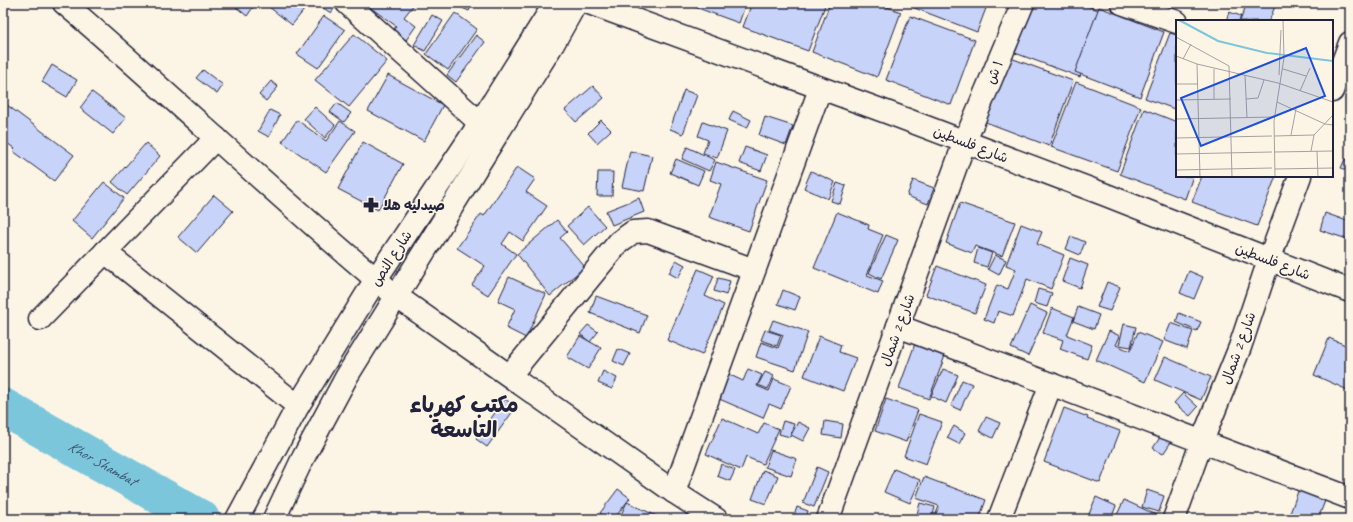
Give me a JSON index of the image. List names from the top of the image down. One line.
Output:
{"streets":{"street":["١ ش","شارع فلسطين","شارع النص","شارع 2 شمال"]},"crossings":[["١ ش","شارع فلسطين"],["١ ش","شارع 2 شمال"],["شارع فلسطين","شارع 2 شمال"]],"districts":["مكتب كهرباء التاسعة"],"water":["Khor Shambat"],"places":{"pharmacy":["صيدليه هلا"]}}
